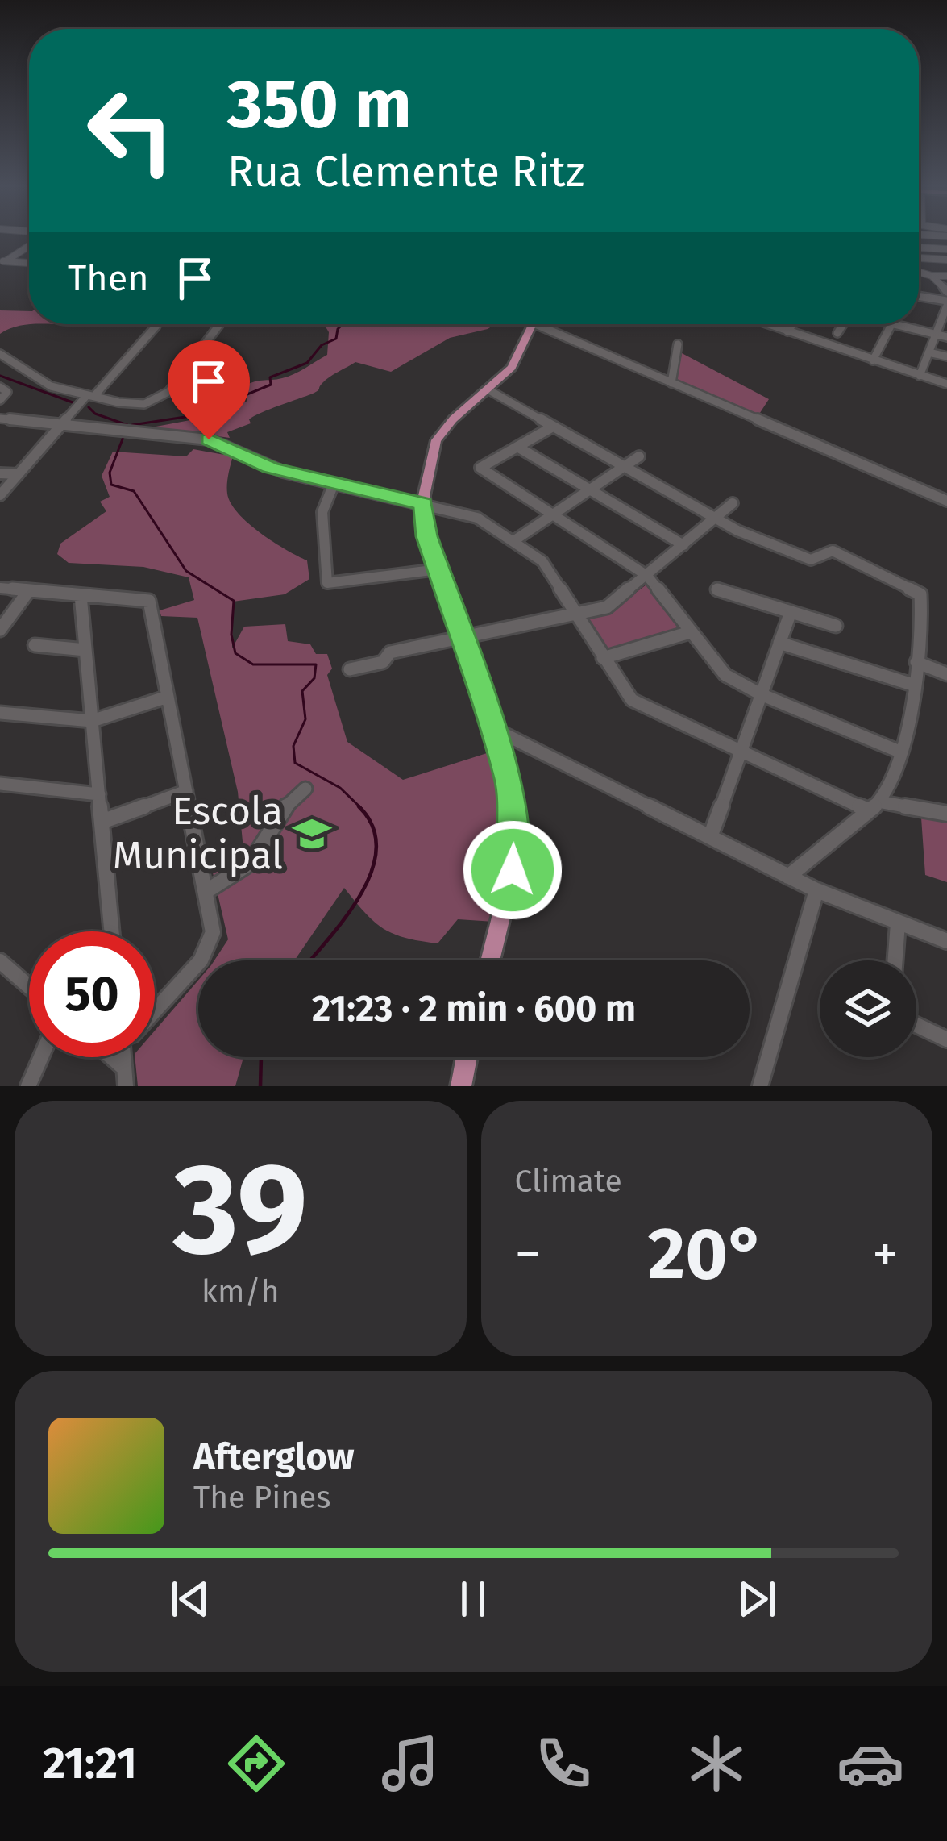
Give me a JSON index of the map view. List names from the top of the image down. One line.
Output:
{"places":{"school or university":["Escola Municipal"]},"page":{"turn":["350 m","Rua Clemente Ritz"],"then":"Then","limit":"50","trip":"21:23 · 2 min · 600 m","tile":[["39","km/h"],"Climate"],"heat":["−","20°","+"],"song":["Afterglow","The Pines"],"tabs":"21:21"}}
